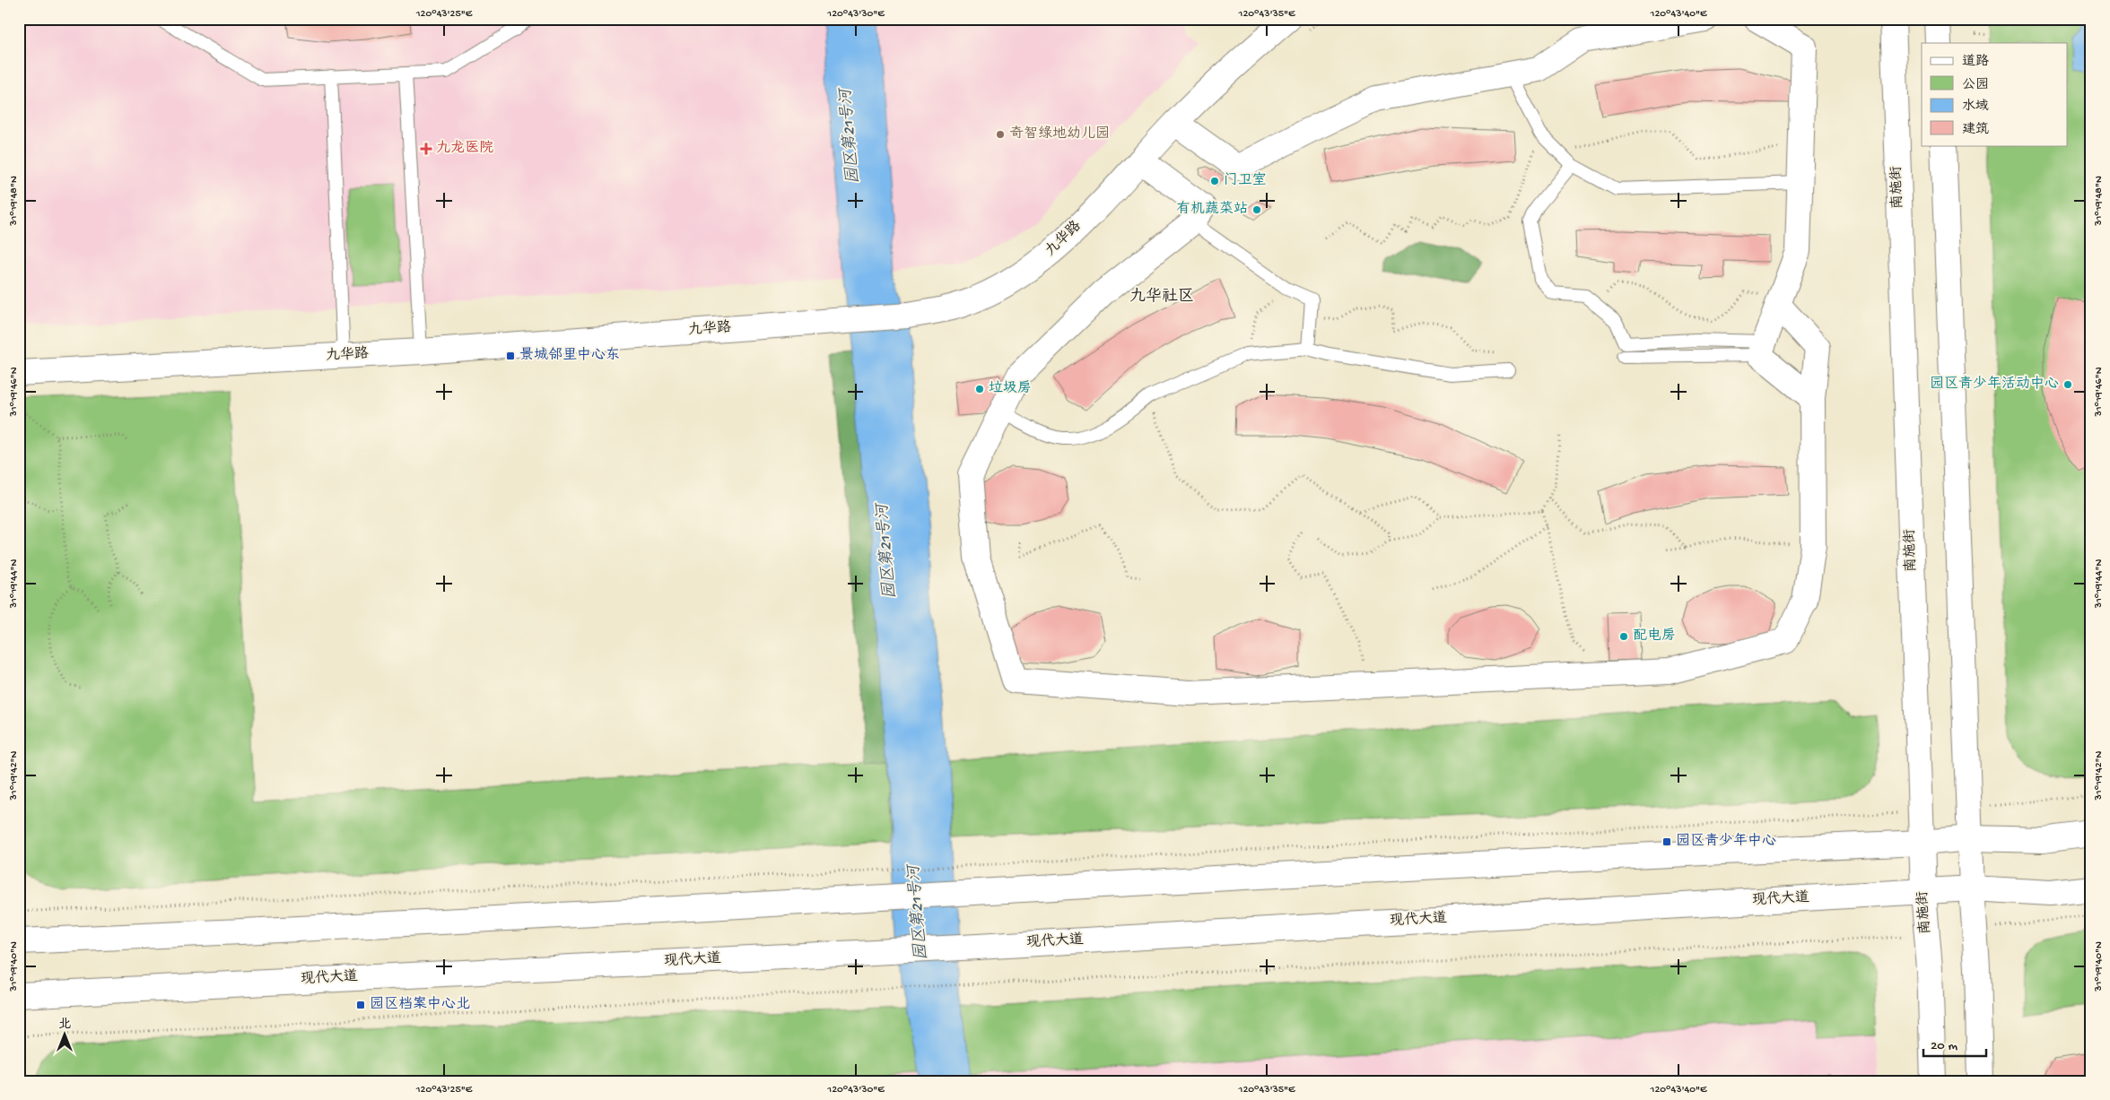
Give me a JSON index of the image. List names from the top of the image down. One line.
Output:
{"streets":{"main road":["南施街","九华路","现代大道"]},"crossings":[["南施街","现代大道"]],"districts":["九华社区"],"water":["园区第21号河"],"places":{"other":["奇智绿地幼儿园","门卫室","有机蔬菜站","园区青少年活动中心","垃圾房","配电房"],"health":["九龙医院"],"transit":["景城邻里中心东","园区青少年中心","园区档案中心北"]},"legend":["道路","公园","水域","建筑"],"scale_bar":"20 m","north":"top","coordinates":["120°43'25\"E","120°43'30\"E","120°43'35\"E","120°43'40\"E","31°19'48\"N","31°19'46\"N","31°19'44\"N","31°19'42\"N","31°19'40\"N"]}
